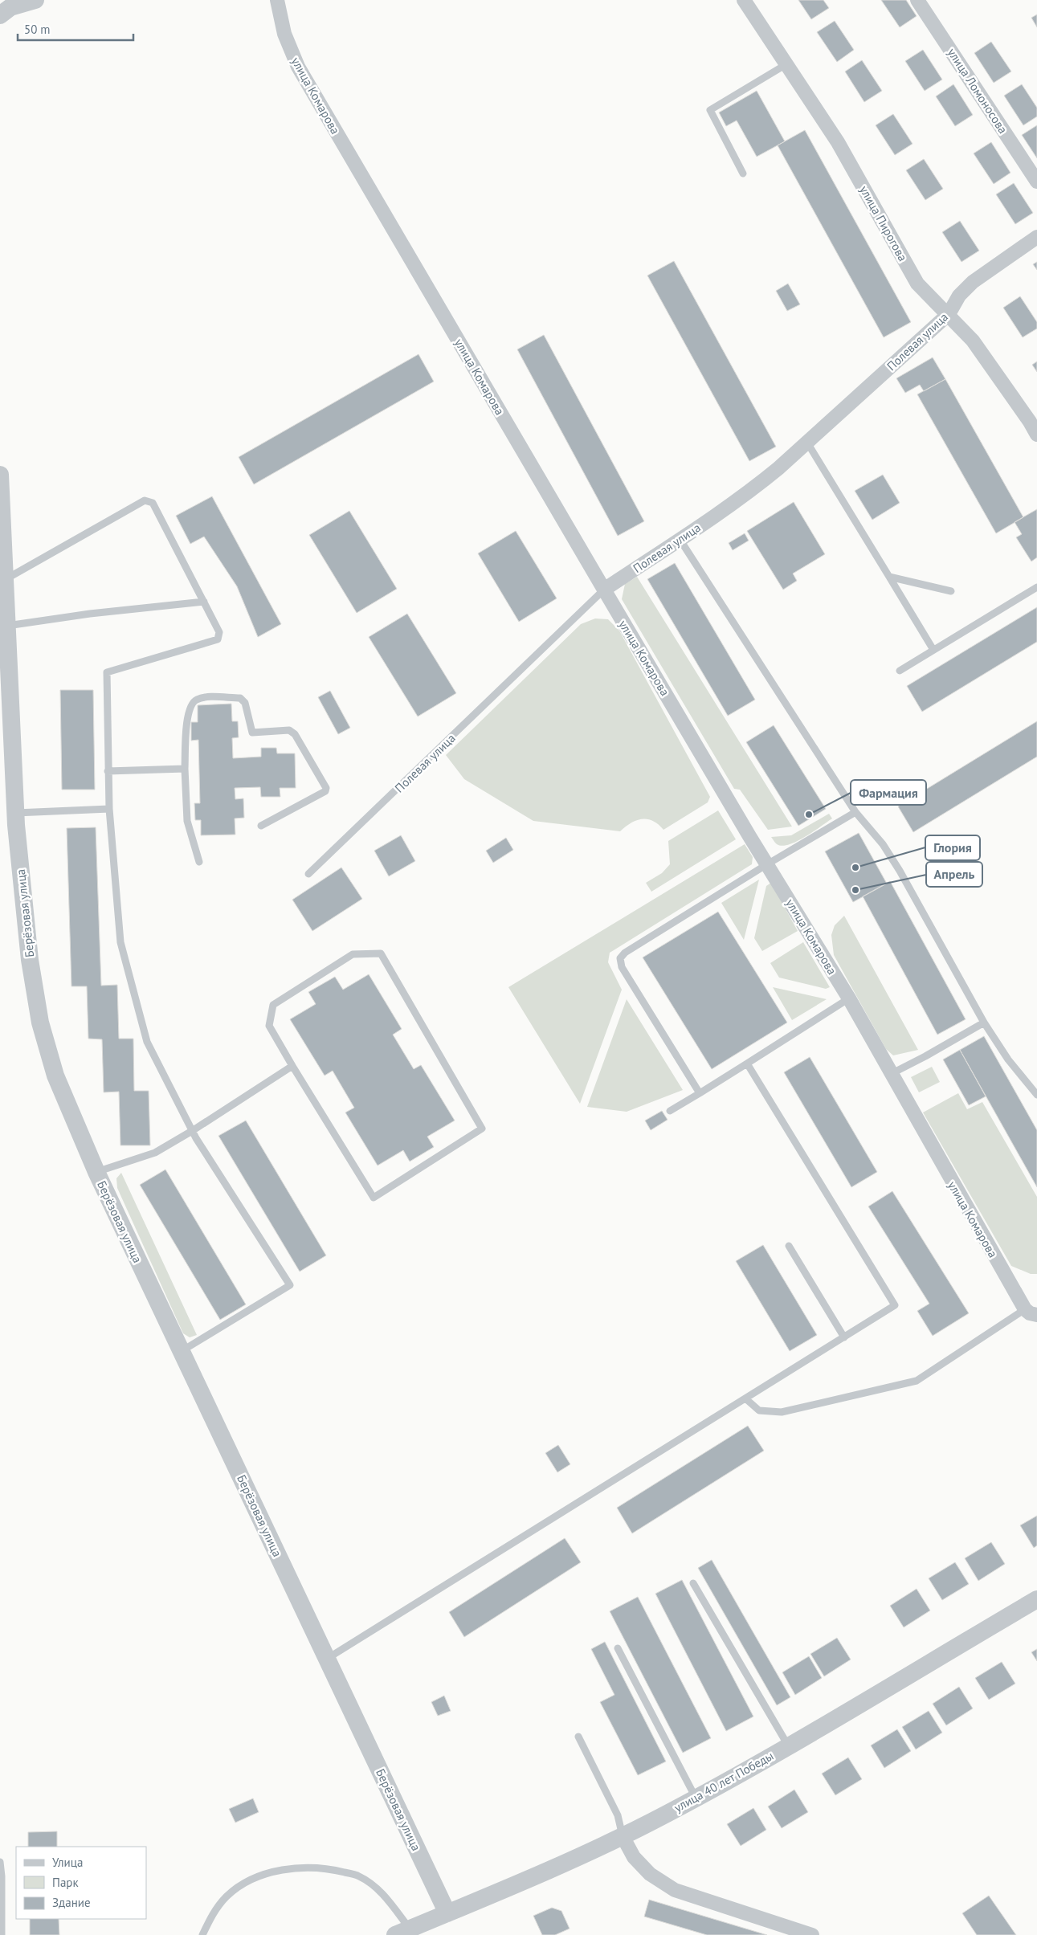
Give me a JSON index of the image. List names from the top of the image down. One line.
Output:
{"streets":{"street":["улица Ломоносова","улица Комарова","улица Пирогова","Полевая улица","Берёзовая улица","улица 40 лет Победы"]},"crossings":[["улица Комарова","Полевая улица"],["улица Пирогова","Полевая улица"],["Берёзовая улица","улица 40 лет Победы"]],"places":["Фармация","Глория","Апрель"],"legend":["Улица","Парк","Здание"],"scale_bar":"50 m"}
